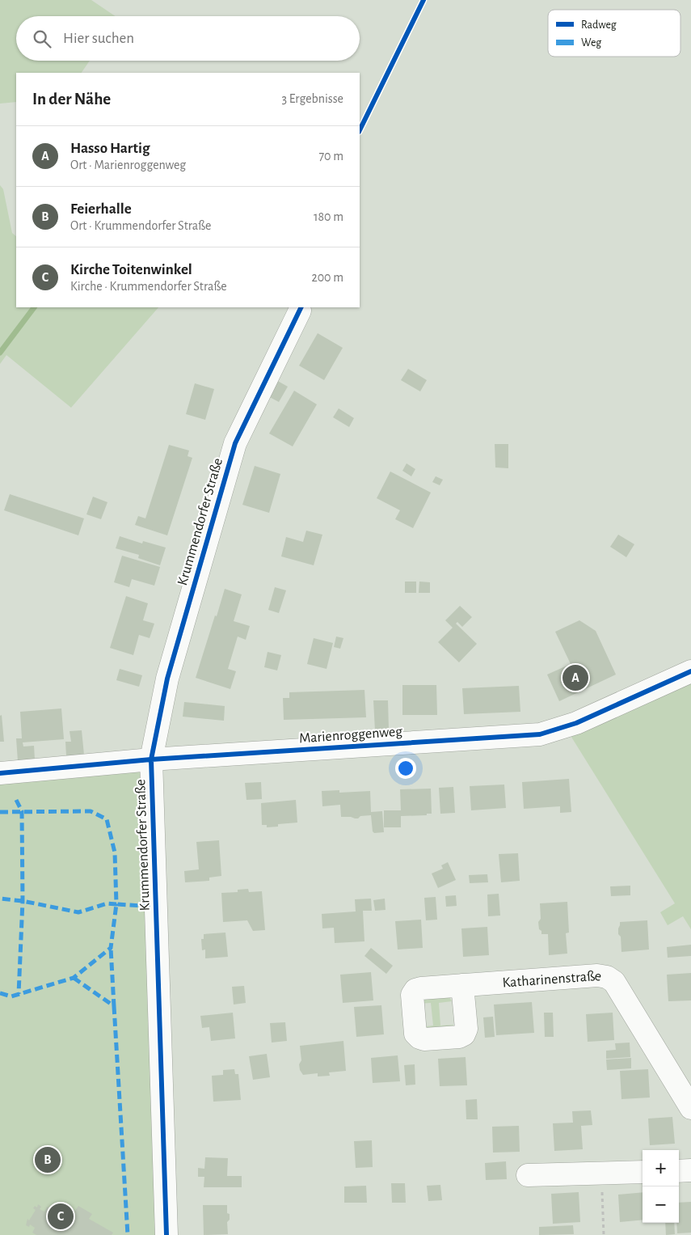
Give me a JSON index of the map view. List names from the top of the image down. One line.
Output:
{"streets":{"street":["Krummendorfer Straße","Marienroggenweg","Katharinenstraße"]},"crossings":[["Krummendorfer Straße","Marienroggenweg"]],"legend":["Radweg","Weg"],"page":{"search":"Hier suchen","heading":["In der Nähe","3 Ergebnisse"],"list":[{"mark":"A","name":"Hasso Hartig","note":"Ort · Marienroggenweg","value":"70 m"},{"mark":"B","name":"Feierhalle","note":"Ort · Krummendorfer Straße","value":"180 m"},{"mark":"C","name":"Kirche Toitenwinkel","note":"Kirche · Krummendorfer Straße","value":"200 m"}],"pins":["A","B","C"],"map_buttons":["+","−"]}}
